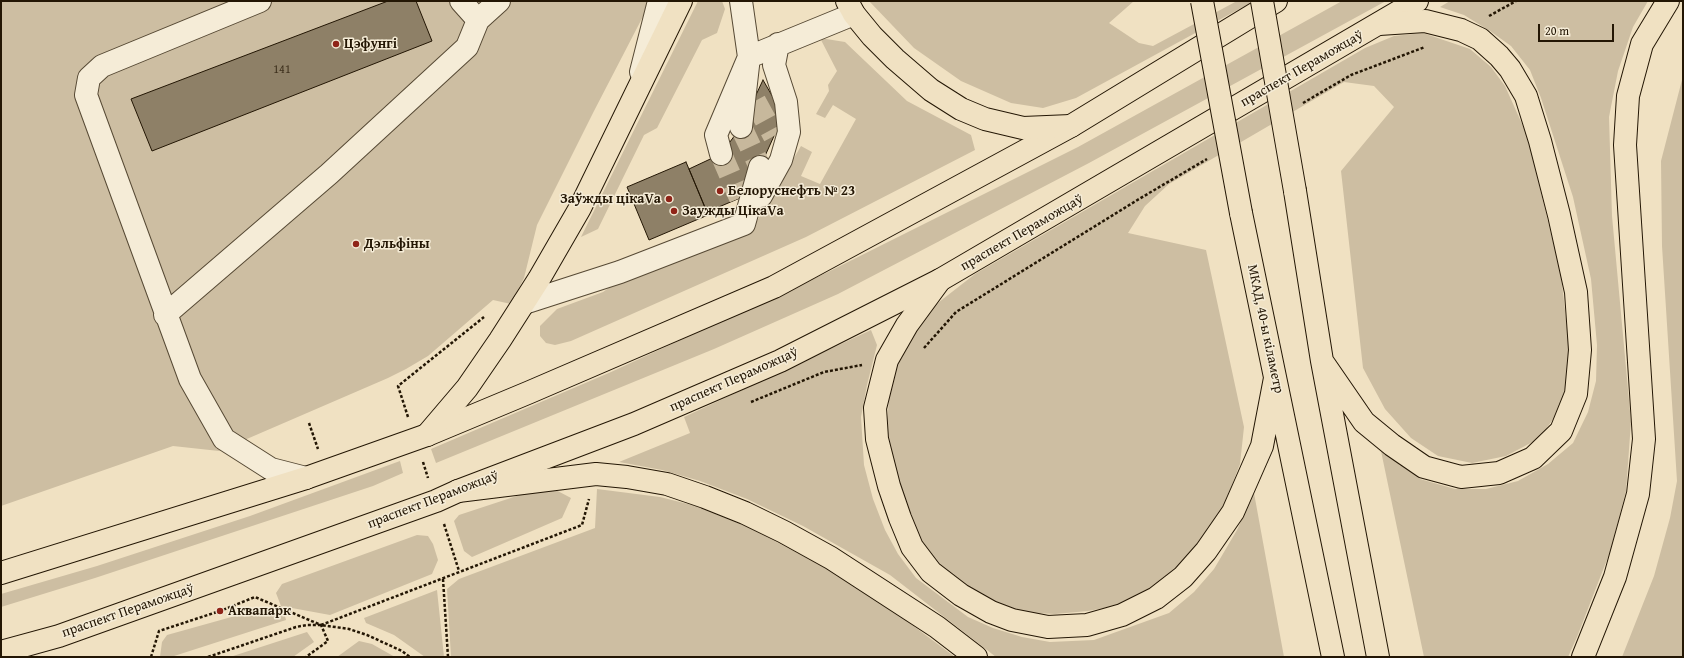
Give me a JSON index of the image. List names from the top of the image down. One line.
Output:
{"streets":{"main road":["праспект Пераможцаў","МКАД, 40-ы кіламетр"]},"places":["Цэфунгі","Белоруснефть № 23","Заўжды цікаVа","Заужды ЦікаVа","Дэльфіны","Аквапарк"],"house_numbers":["141"],"scale_bar":"20 m"}
